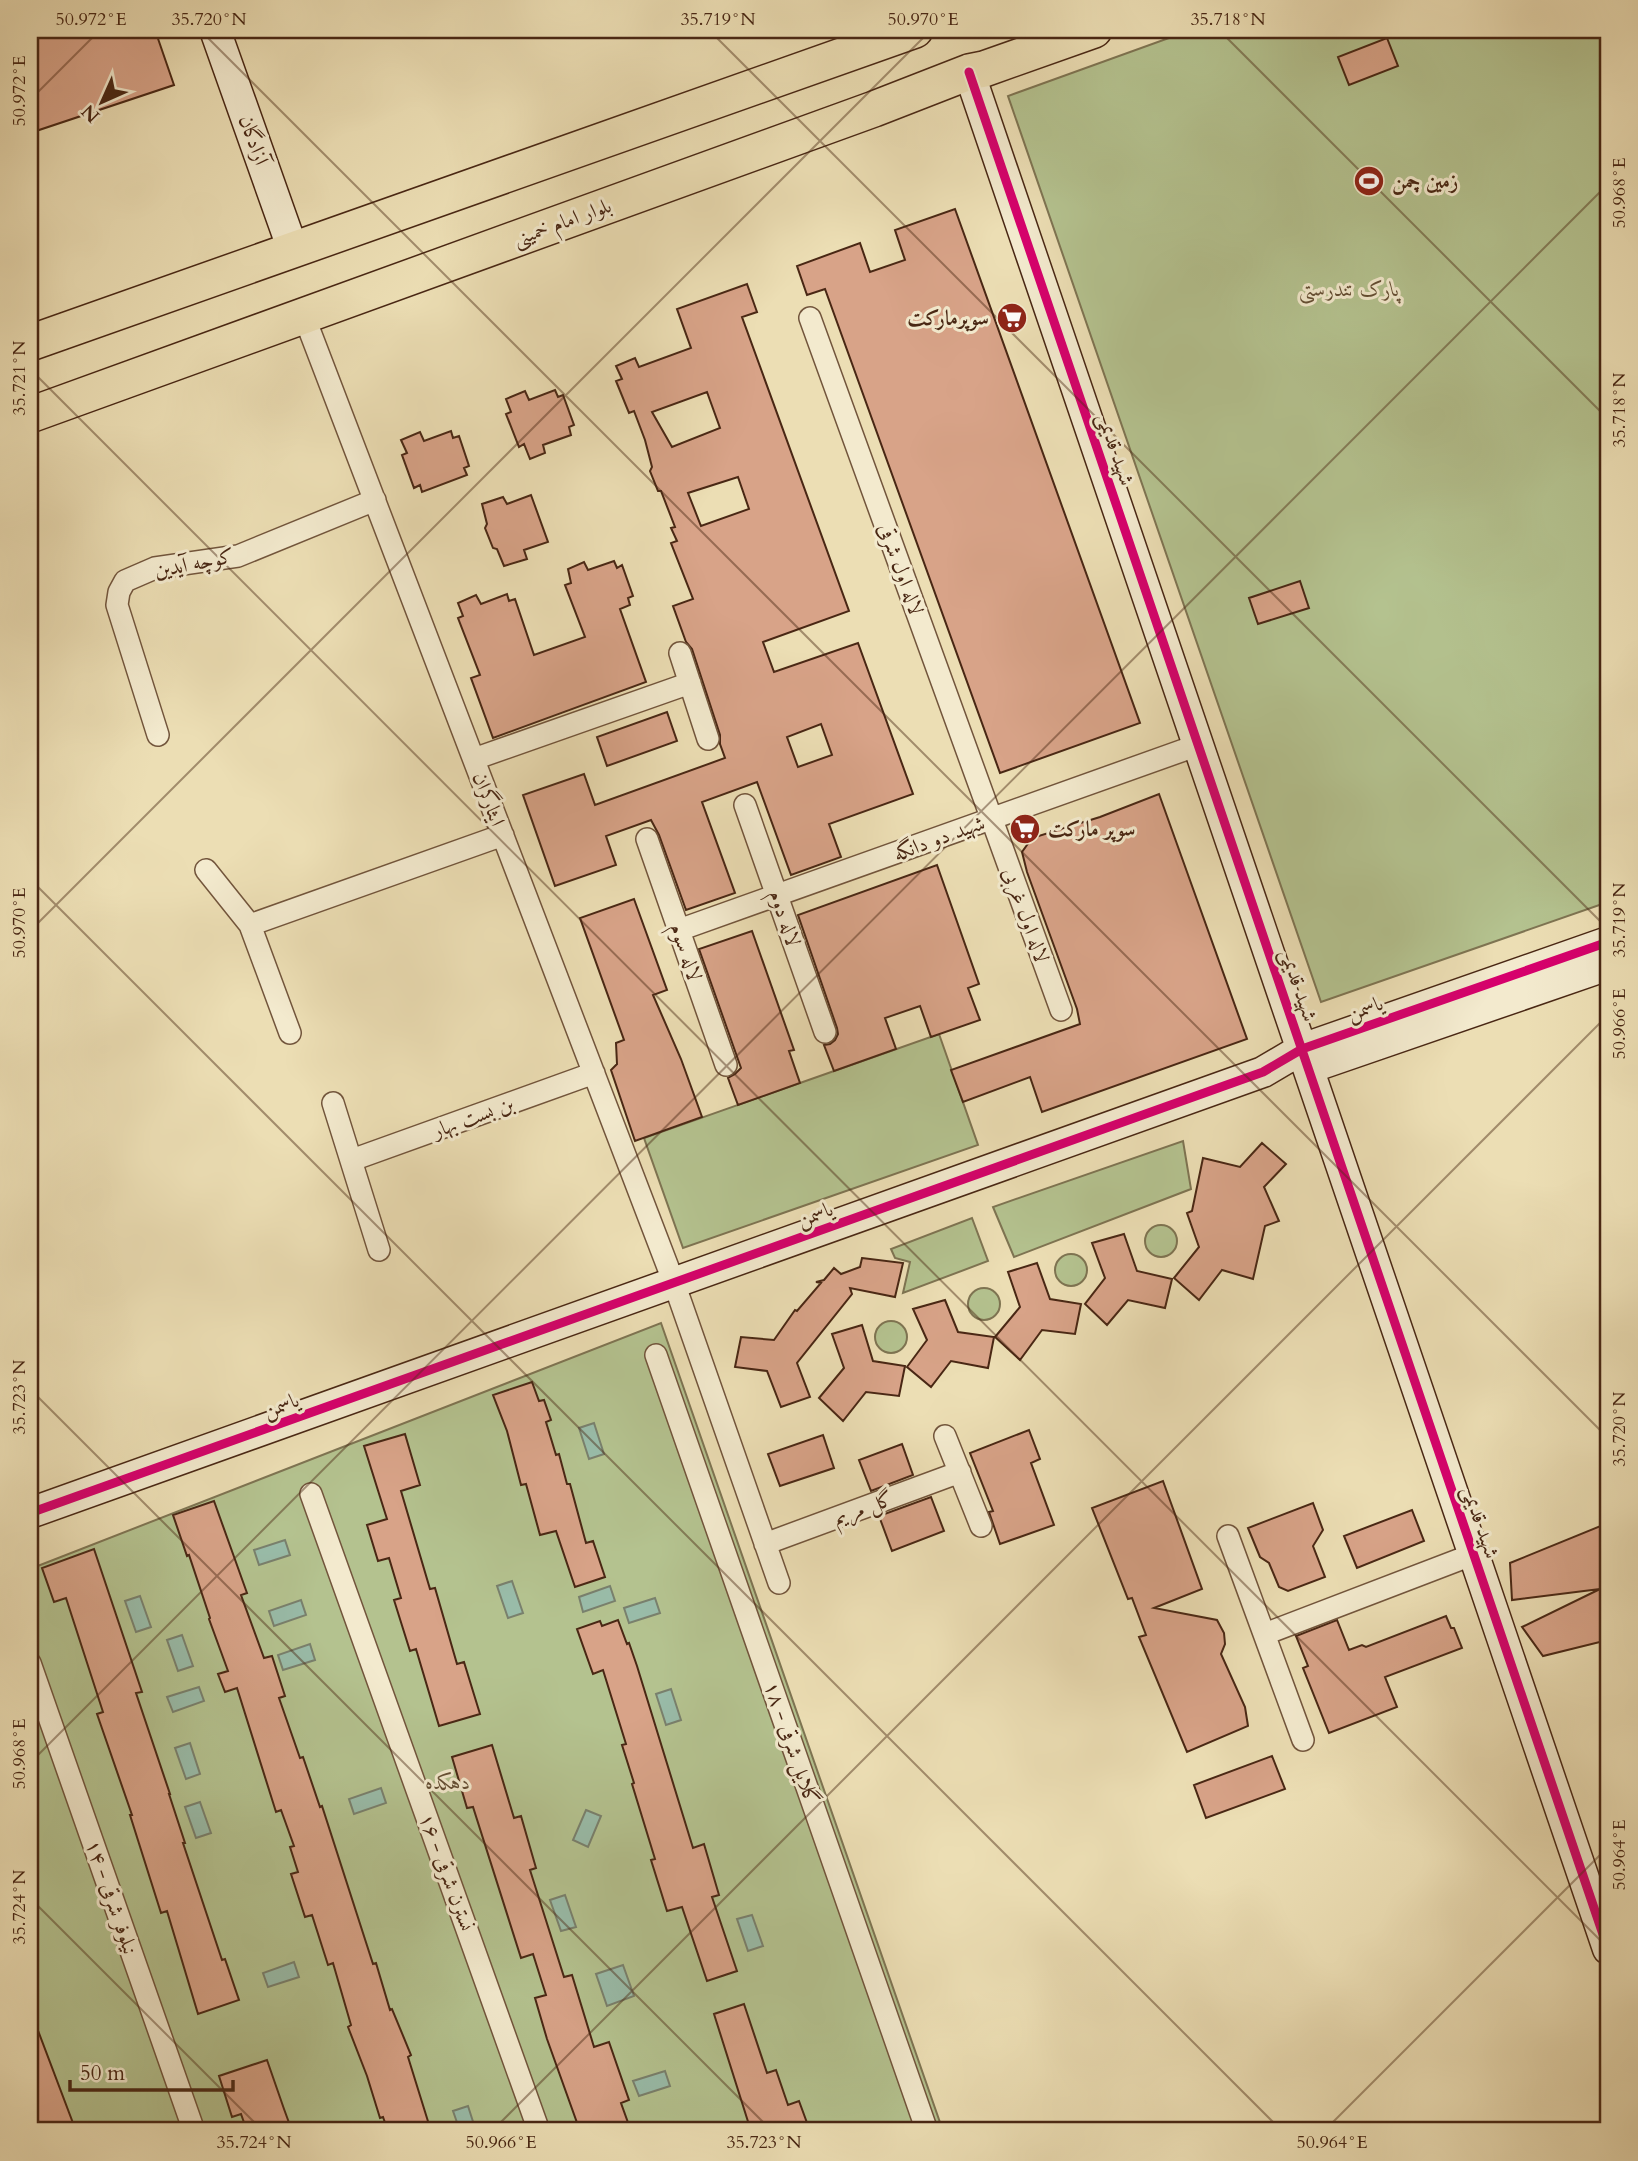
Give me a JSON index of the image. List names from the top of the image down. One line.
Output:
{"streets":{"main road":["بلوار امام خمینی"],"street":["آزادگان","شهید قدیمی","کوچه آیدین","لاله اول شرقی","ایثارگران","شهید دو دانگه","لاله اول غربی","لاله دوم","لاله سوم","یاسمن","بن بست بهار","گل مریم","گلایل شرقی - ۱۸","نسترن شرقی - ۱۶","نیلوفر شرقی - ۱۴"]},"crossings":[["بلوار امام خمینی","شهید قدیمی"],["بلوار امام خمینی","ایثارگران"],["شهید قدیمی","شهید دو دانگه"],["شهید قدیمی","یاسمن"],["کوچه آیدین","ایثارگران"],["لاله اول شرقی","شهید دو دانگه"],["لاله اول شرقی","لاله اول غربی"],["ایثارگران","یاسمن"],["ایثارگران","بن بست بهار"],["ایثارگران","گل مریم"],["شهید دو دانگه","لاله اول غربی"],["شهید دو دانگه","لاله دوم"],["شهید دو دانگه","لاله سوم"]],"parks":["پارک تندرستی","دهکده"],"places":{"sports":["زمین چمن"],"supermarket":["سوپرمارکت","سوپر مارکت"]},"scale_bar":"50 m","north":"bottom left","coordinates":["50.972°E","35.720°N","35.719°N","50.970°E","35.718°N","50.968°E","35.721°N","50.966°E","35.723°N","50.964°E","35.724°N"]}
